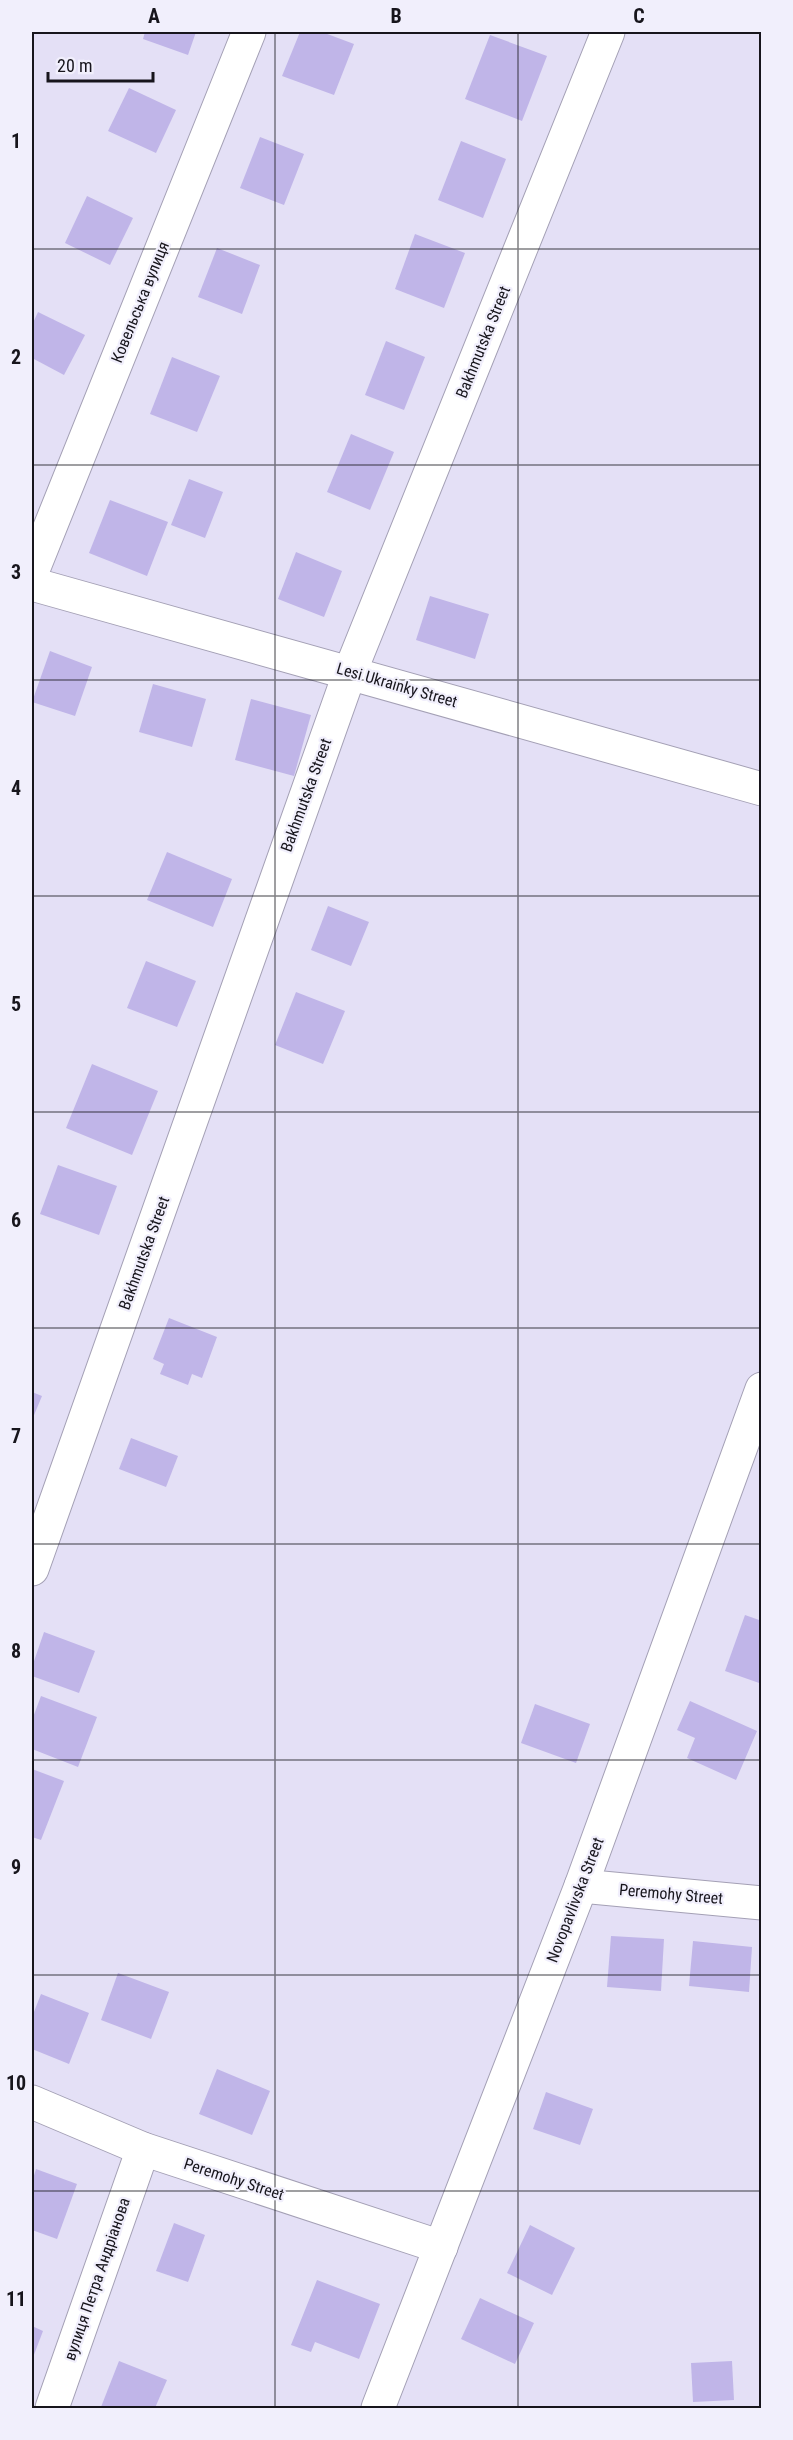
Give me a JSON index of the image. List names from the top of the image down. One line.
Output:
{"streets":{"street":["Ковельська вулиця","Bakhmutska Street","Lesi Ukrainky Street","Peremohy Street","Novopavlivska Street","вулиця Петра Андріанова"]},"crossings":[["Bakhmutska Street","Lesi Ukrainky Street"],["Peremohy Street","Novopavlivska Street"],["Peremohy Street","вулиця Петра Андріанова"]],"scale_bar":"20 m","grid":{"columns":["A","B","C"],"rows":["1","2","3","4","5","6","7","8","9","10","11"]}}
